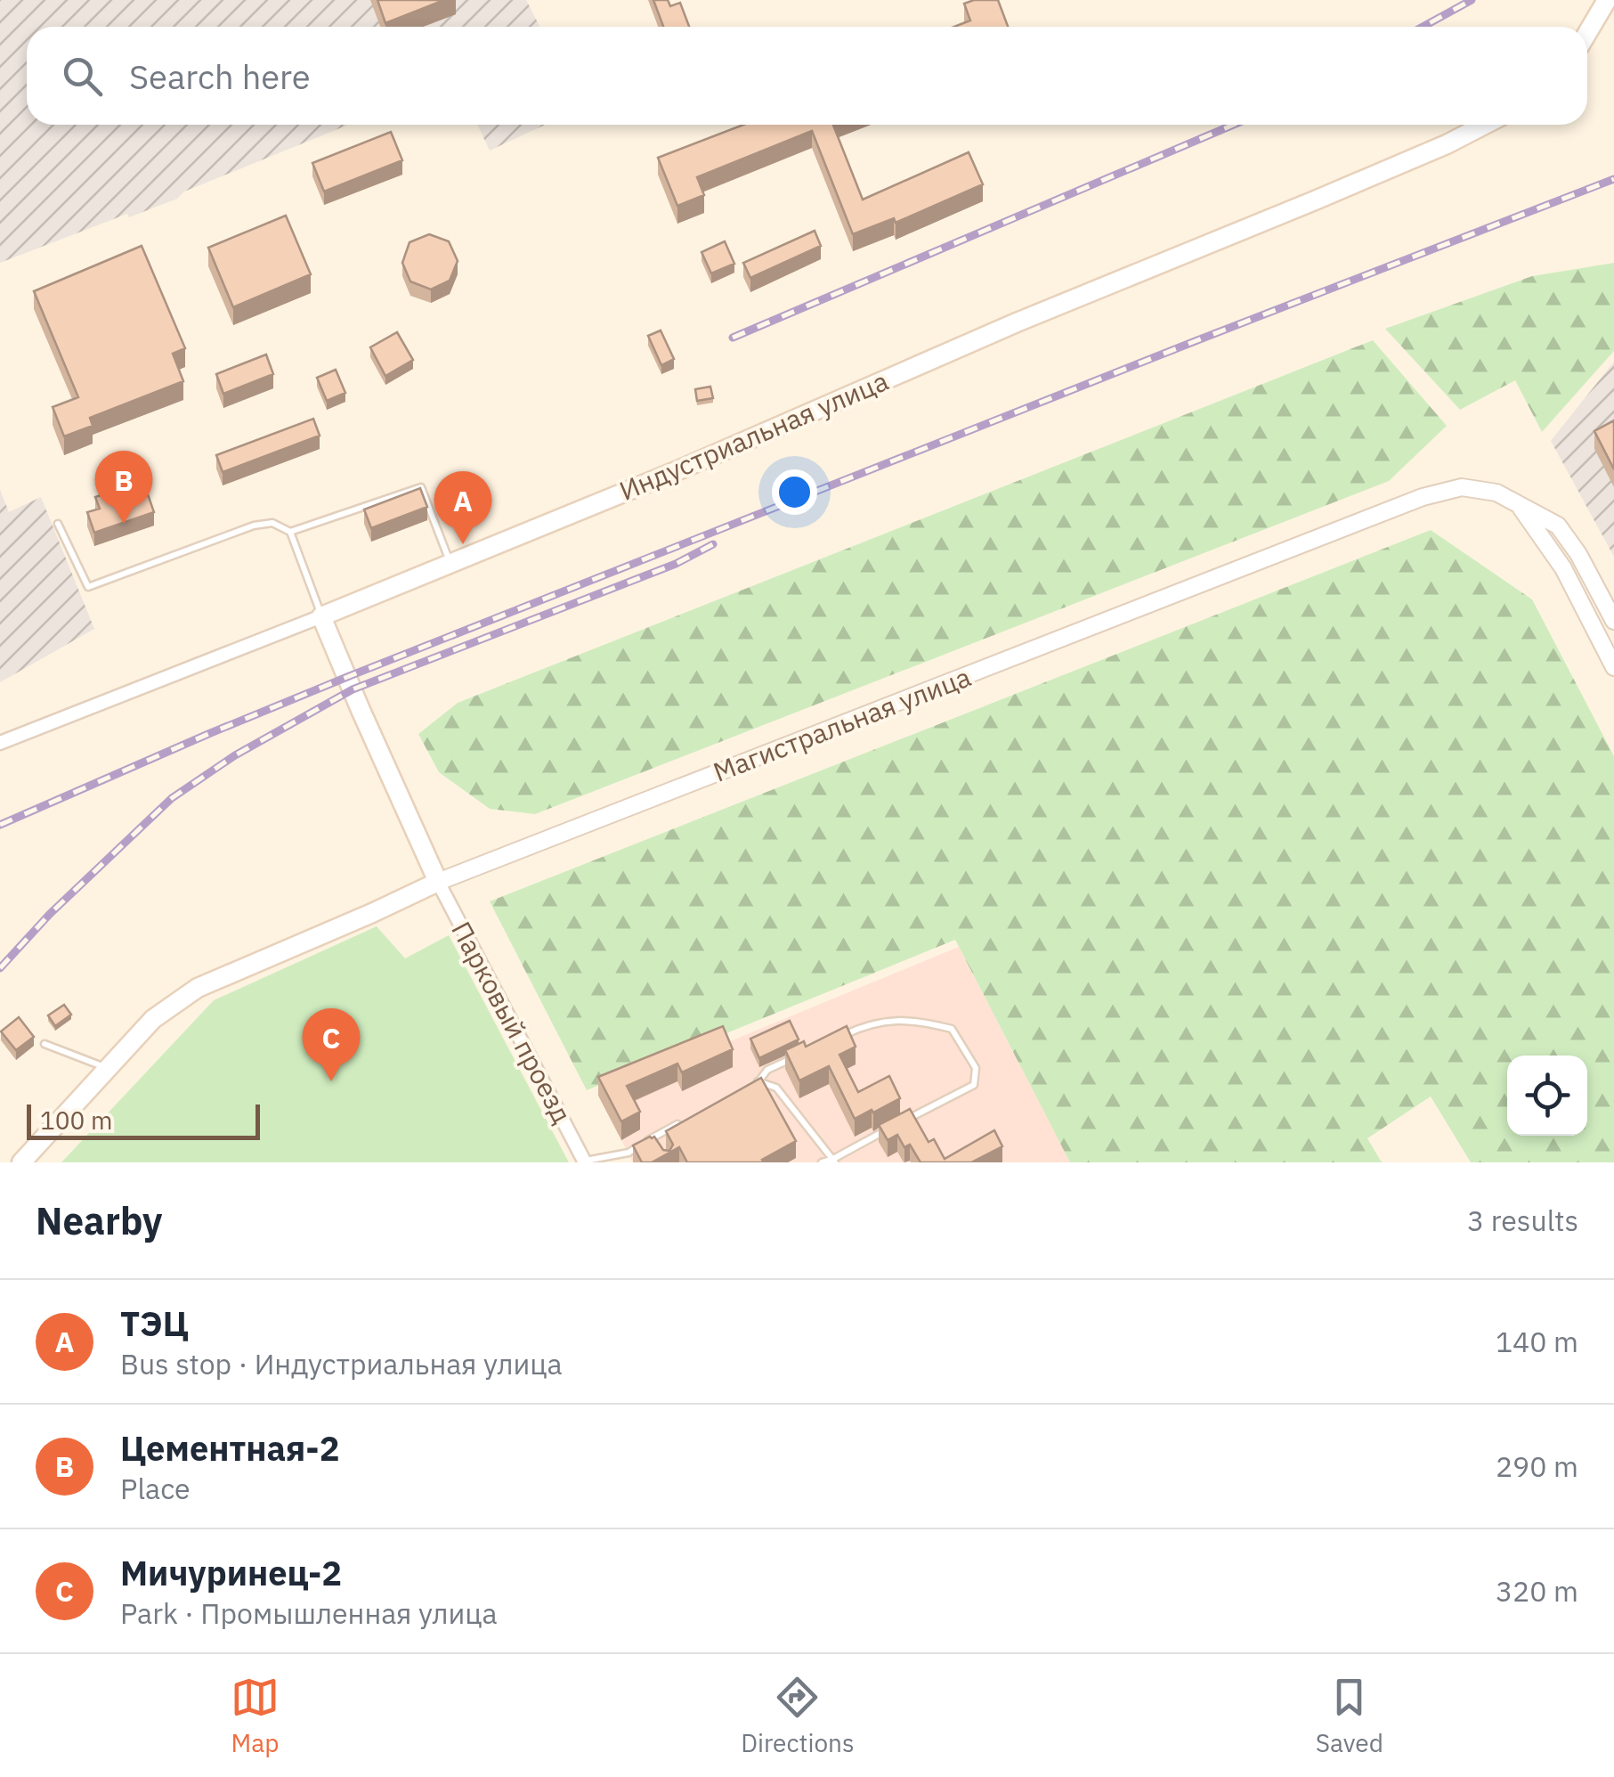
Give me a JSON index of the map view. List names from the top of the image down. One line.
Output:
{"streets":{"main road":["Индустриальная улица"],"street":["Магистральная улица","Парковый проезд"]},"crossings":[["Магистральная улица","Парковый проезд"]],"scale_bar":"100 m","page":{"search":"Search here","pins":["B","A","C"],"scale":"100 m","heading":["Nearby","3 results"],"list":[{"mark":"A","name":"ТЭЦ","note":"Bus stop · Индустриальная улица","value":"140 m"},{"mark":"B","name":"Цементная-2","note":"Place","value":"290 m"},{"mark":"C","name":"Мичуринец-2","note":"Park · Промышленная улица","value":"320 m"}],"nav":["Map","Directions","Saved"]}}
